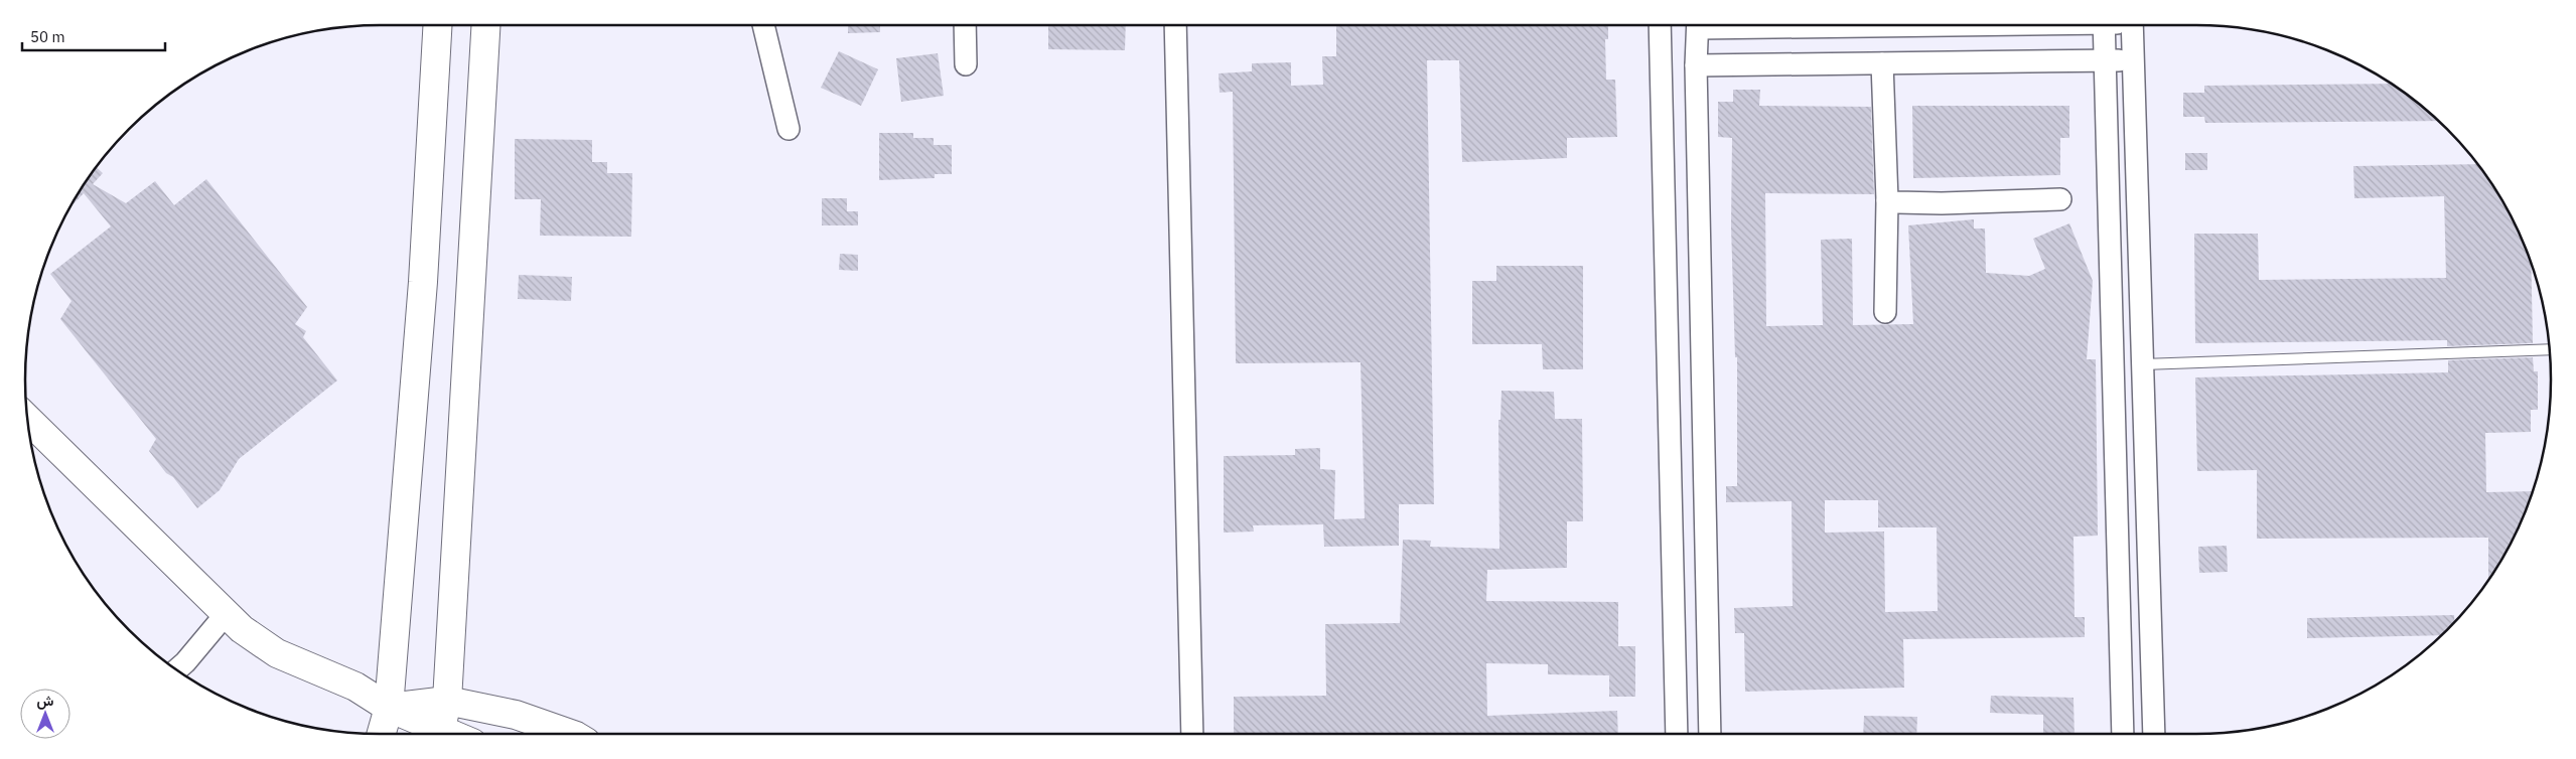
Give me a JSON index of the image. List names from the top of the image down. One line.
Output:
{"scale_bar":"50 m","north":"top"}
